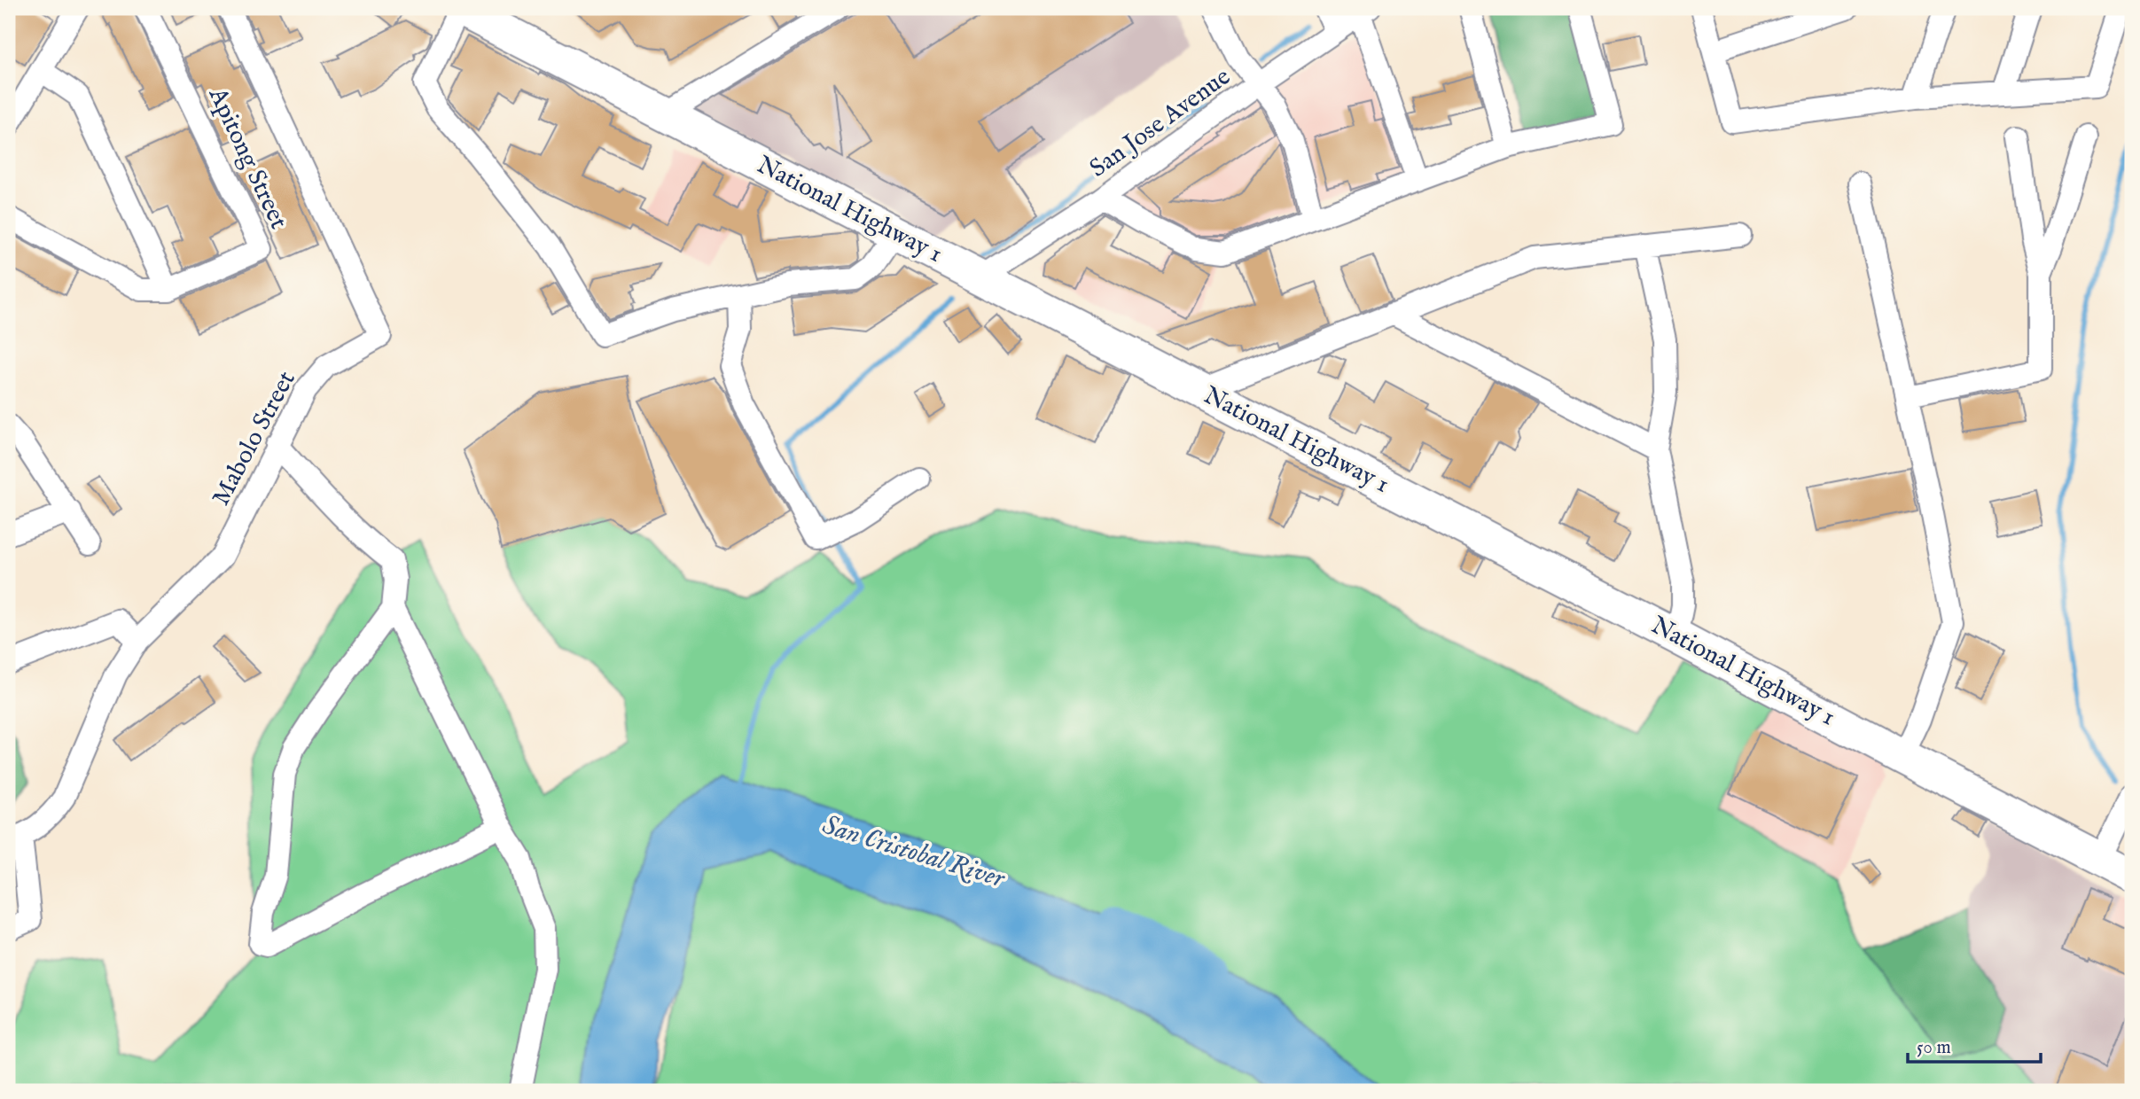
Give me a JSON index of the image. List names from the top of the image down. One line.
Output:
{"streets":{"highway":["National Highway 1"],"street":["San Jose Avenue","Apitong Street","Mabolo Street"]},"crossings":[["San Jose Avenue","National Highway 1"]],"water":["San Cristobal River"],"scale_bar":"50 m"}
